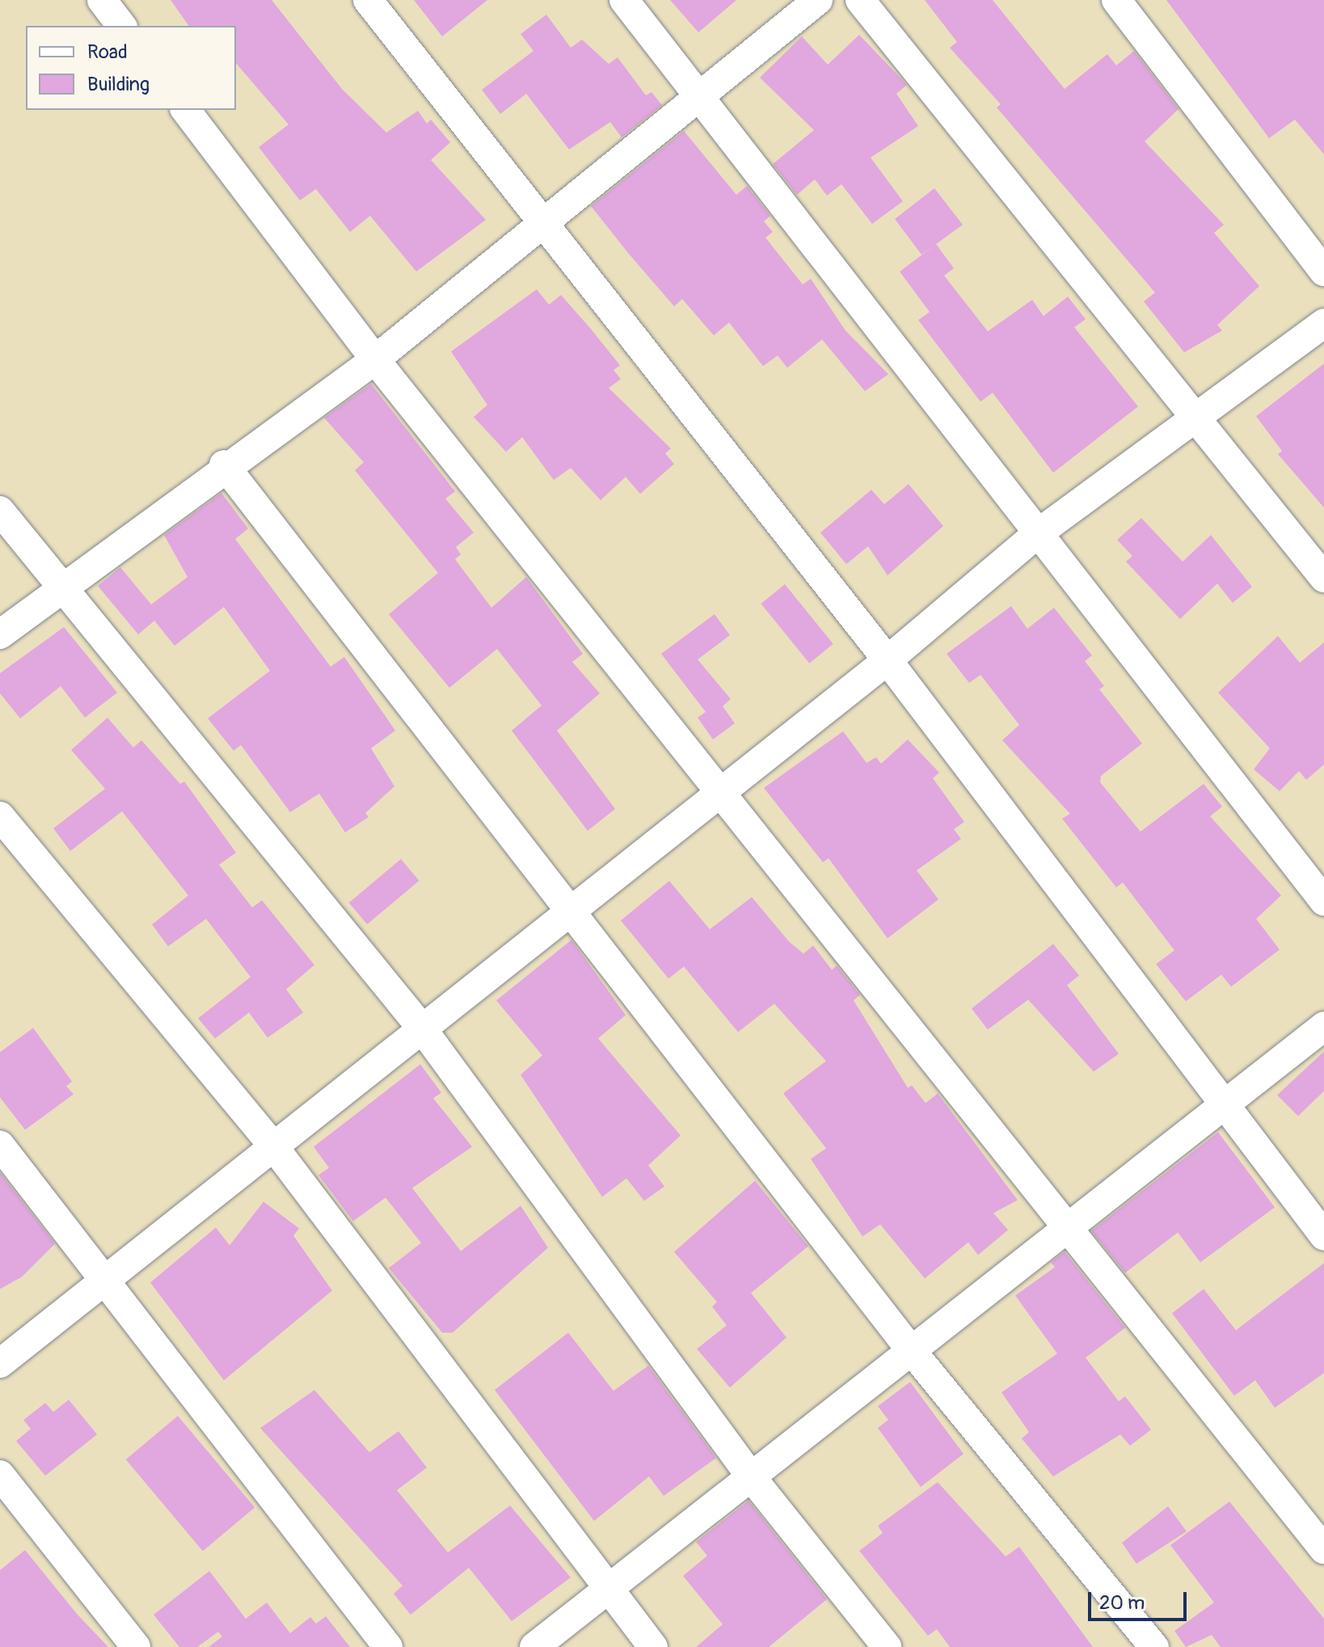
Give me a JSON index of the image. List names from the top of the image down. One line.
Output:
{"legend":["Road","Building"],"scale_bar":"20 m"}
